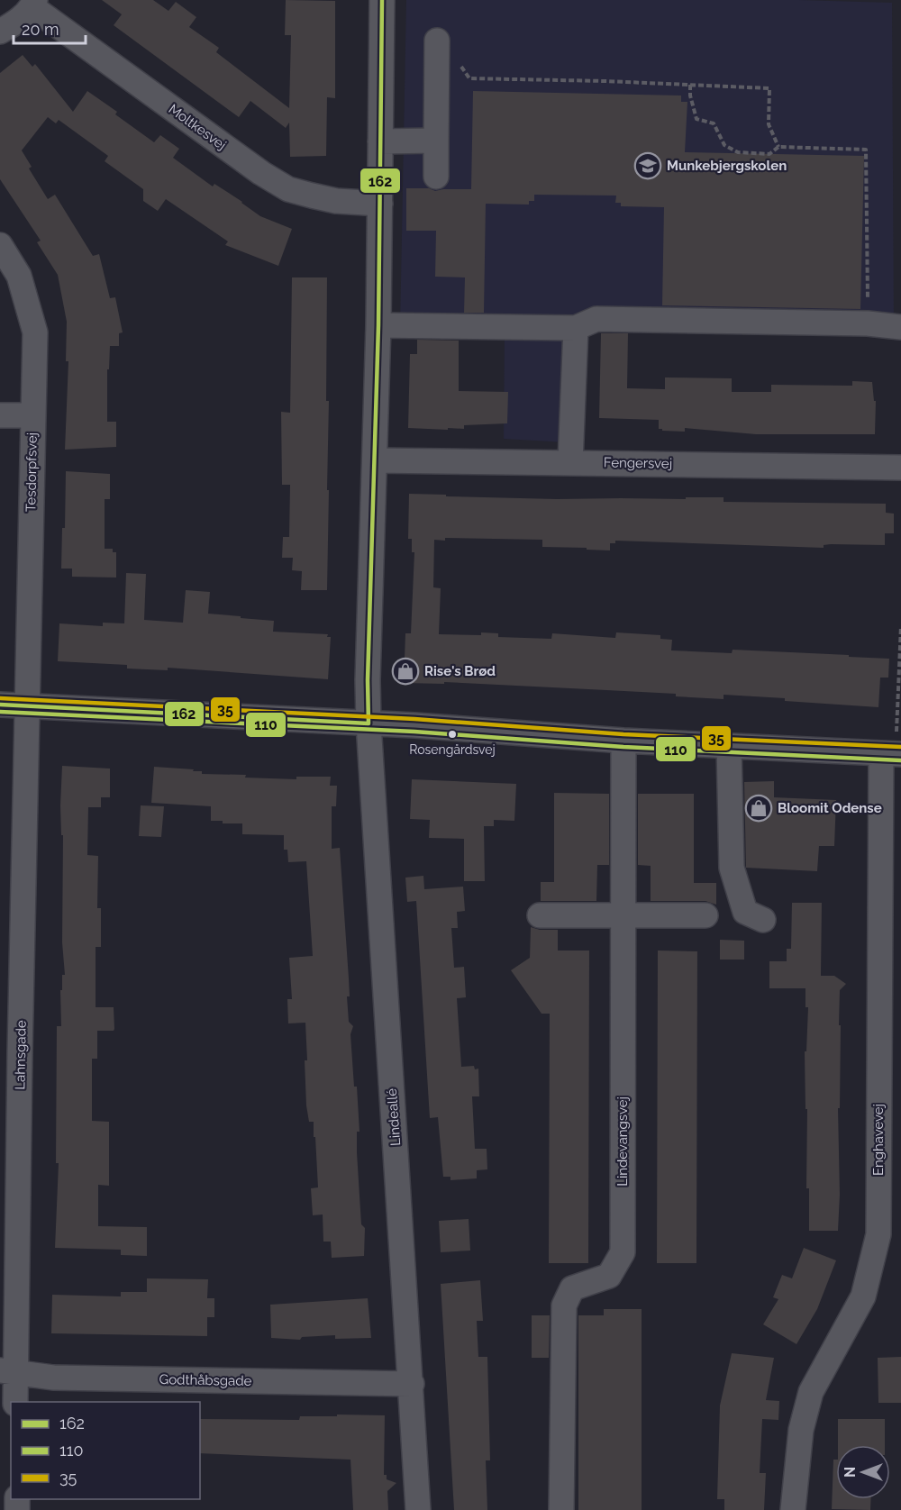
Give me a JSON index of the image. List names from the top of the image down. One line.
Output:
{"streets":{"street":["Moltkesvej","Fengersvej","Tesdorpfsvej","Lahnsgade","Lindeallé","Enghavevej","Lindevangsvej","Godthåbsgade"]},"crossings":[["Tesdorpfsvej","Lahnsgade"],["Lahnsgade","Godthåbsgade"],["Lindeallé","Godthåbsgade"]],"places":{"school or university":["Munkebjergskolen"],"shop":["Rise's Brød","Bloomit Odense"],"other":["Rosengårdsvej"]},"lines":["transit line 162","transit line 35","transit line 110"],"legend":["162","110","35"],"scale_bar":"20 m","north":"left"}
